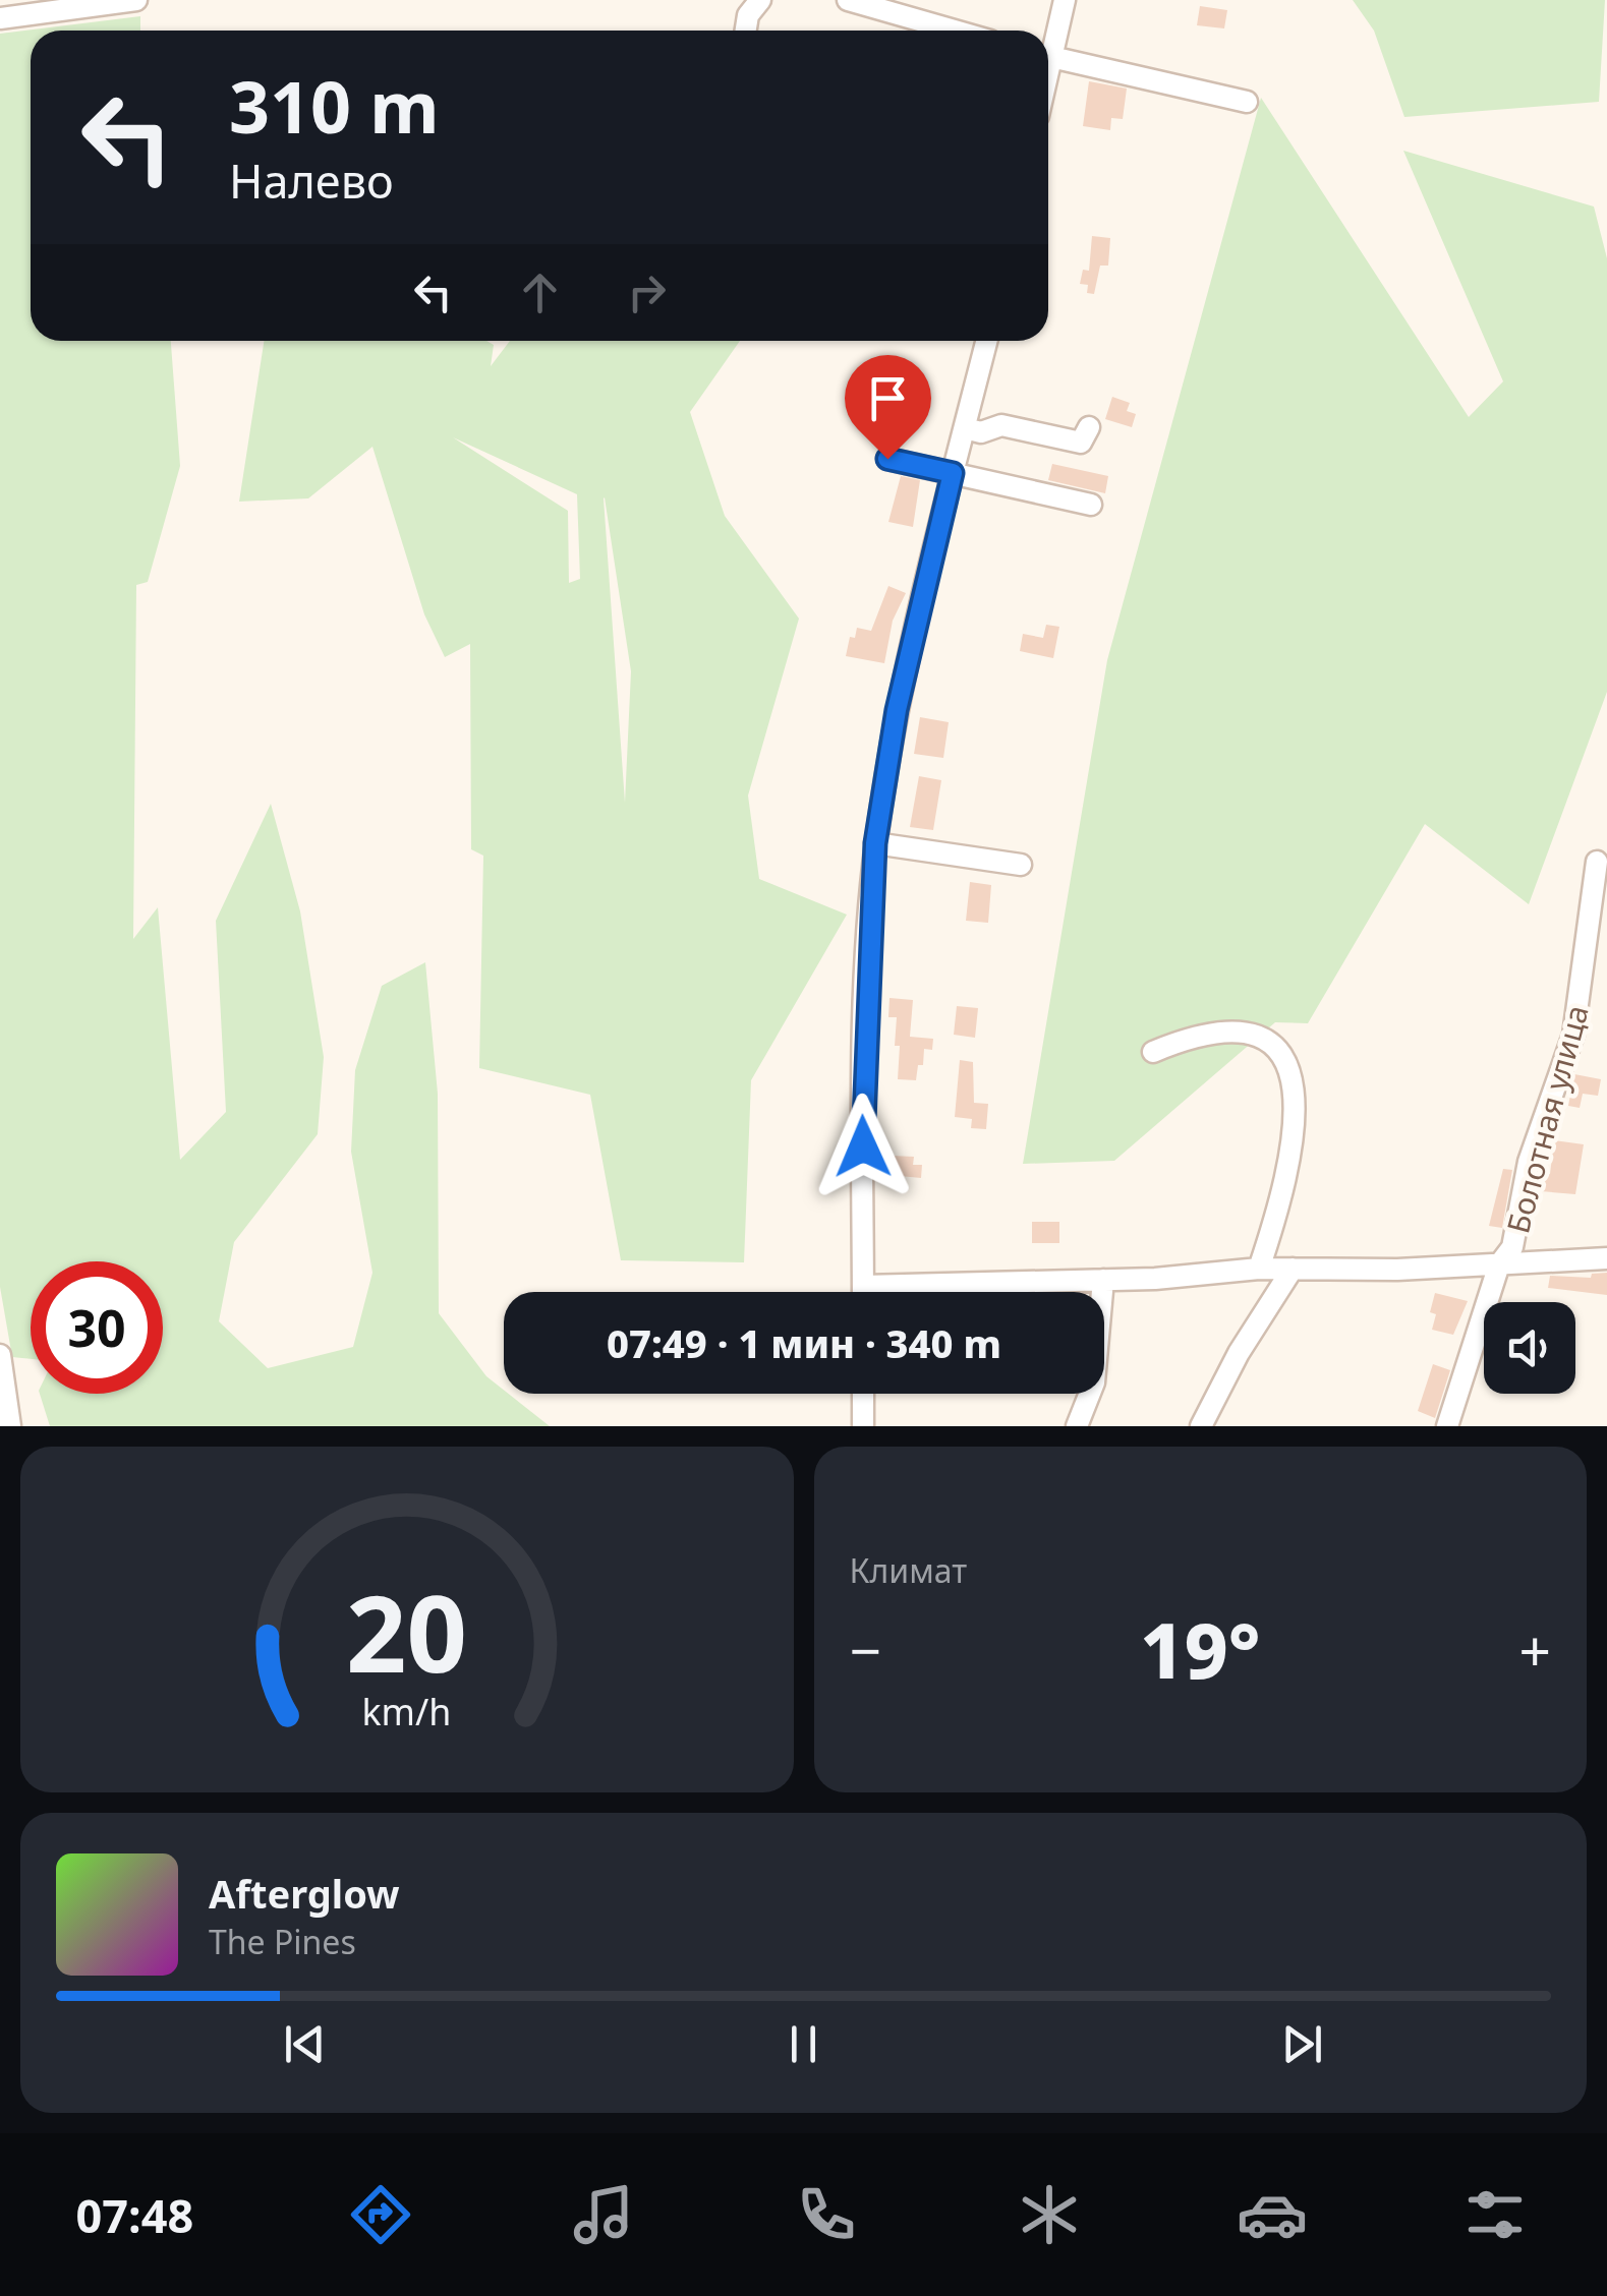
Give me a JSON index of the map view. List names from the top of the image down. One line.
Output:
{"streets":{"street":["Болотная улица"]},"page":{"turn":["310 m","Налево"],"limit":"30","trip":"07:49 · 1 мин · 340 m","tile":"Климат","heat":["−","19°","+"],"song":["Afterglow","The Pines"],"tabs":"07:48","gauge":["20","km/h"]}}
